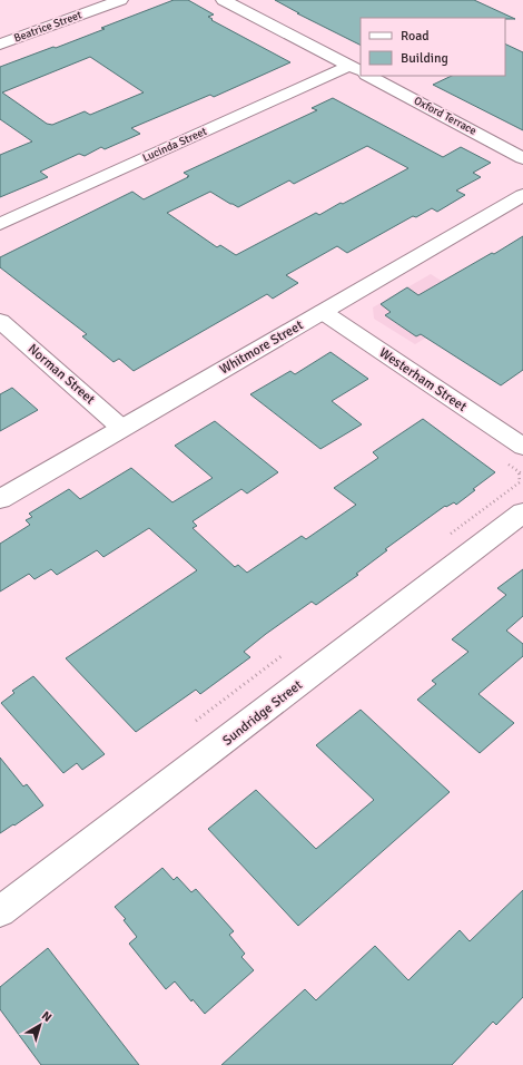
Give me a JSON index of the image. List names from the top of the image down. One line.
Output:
{"streets":{"street":["Beatrice Street","Oxford Terrace","Lucinda Street","Whitmore Street","Norman Street","Westerham Street","Sundridge Street"]},"crossings":[["Whitmore Street","Norman Street"],["Whitmore Street","Westerham Street"]],"legend":["Road","Building"],"north":"top right"}
